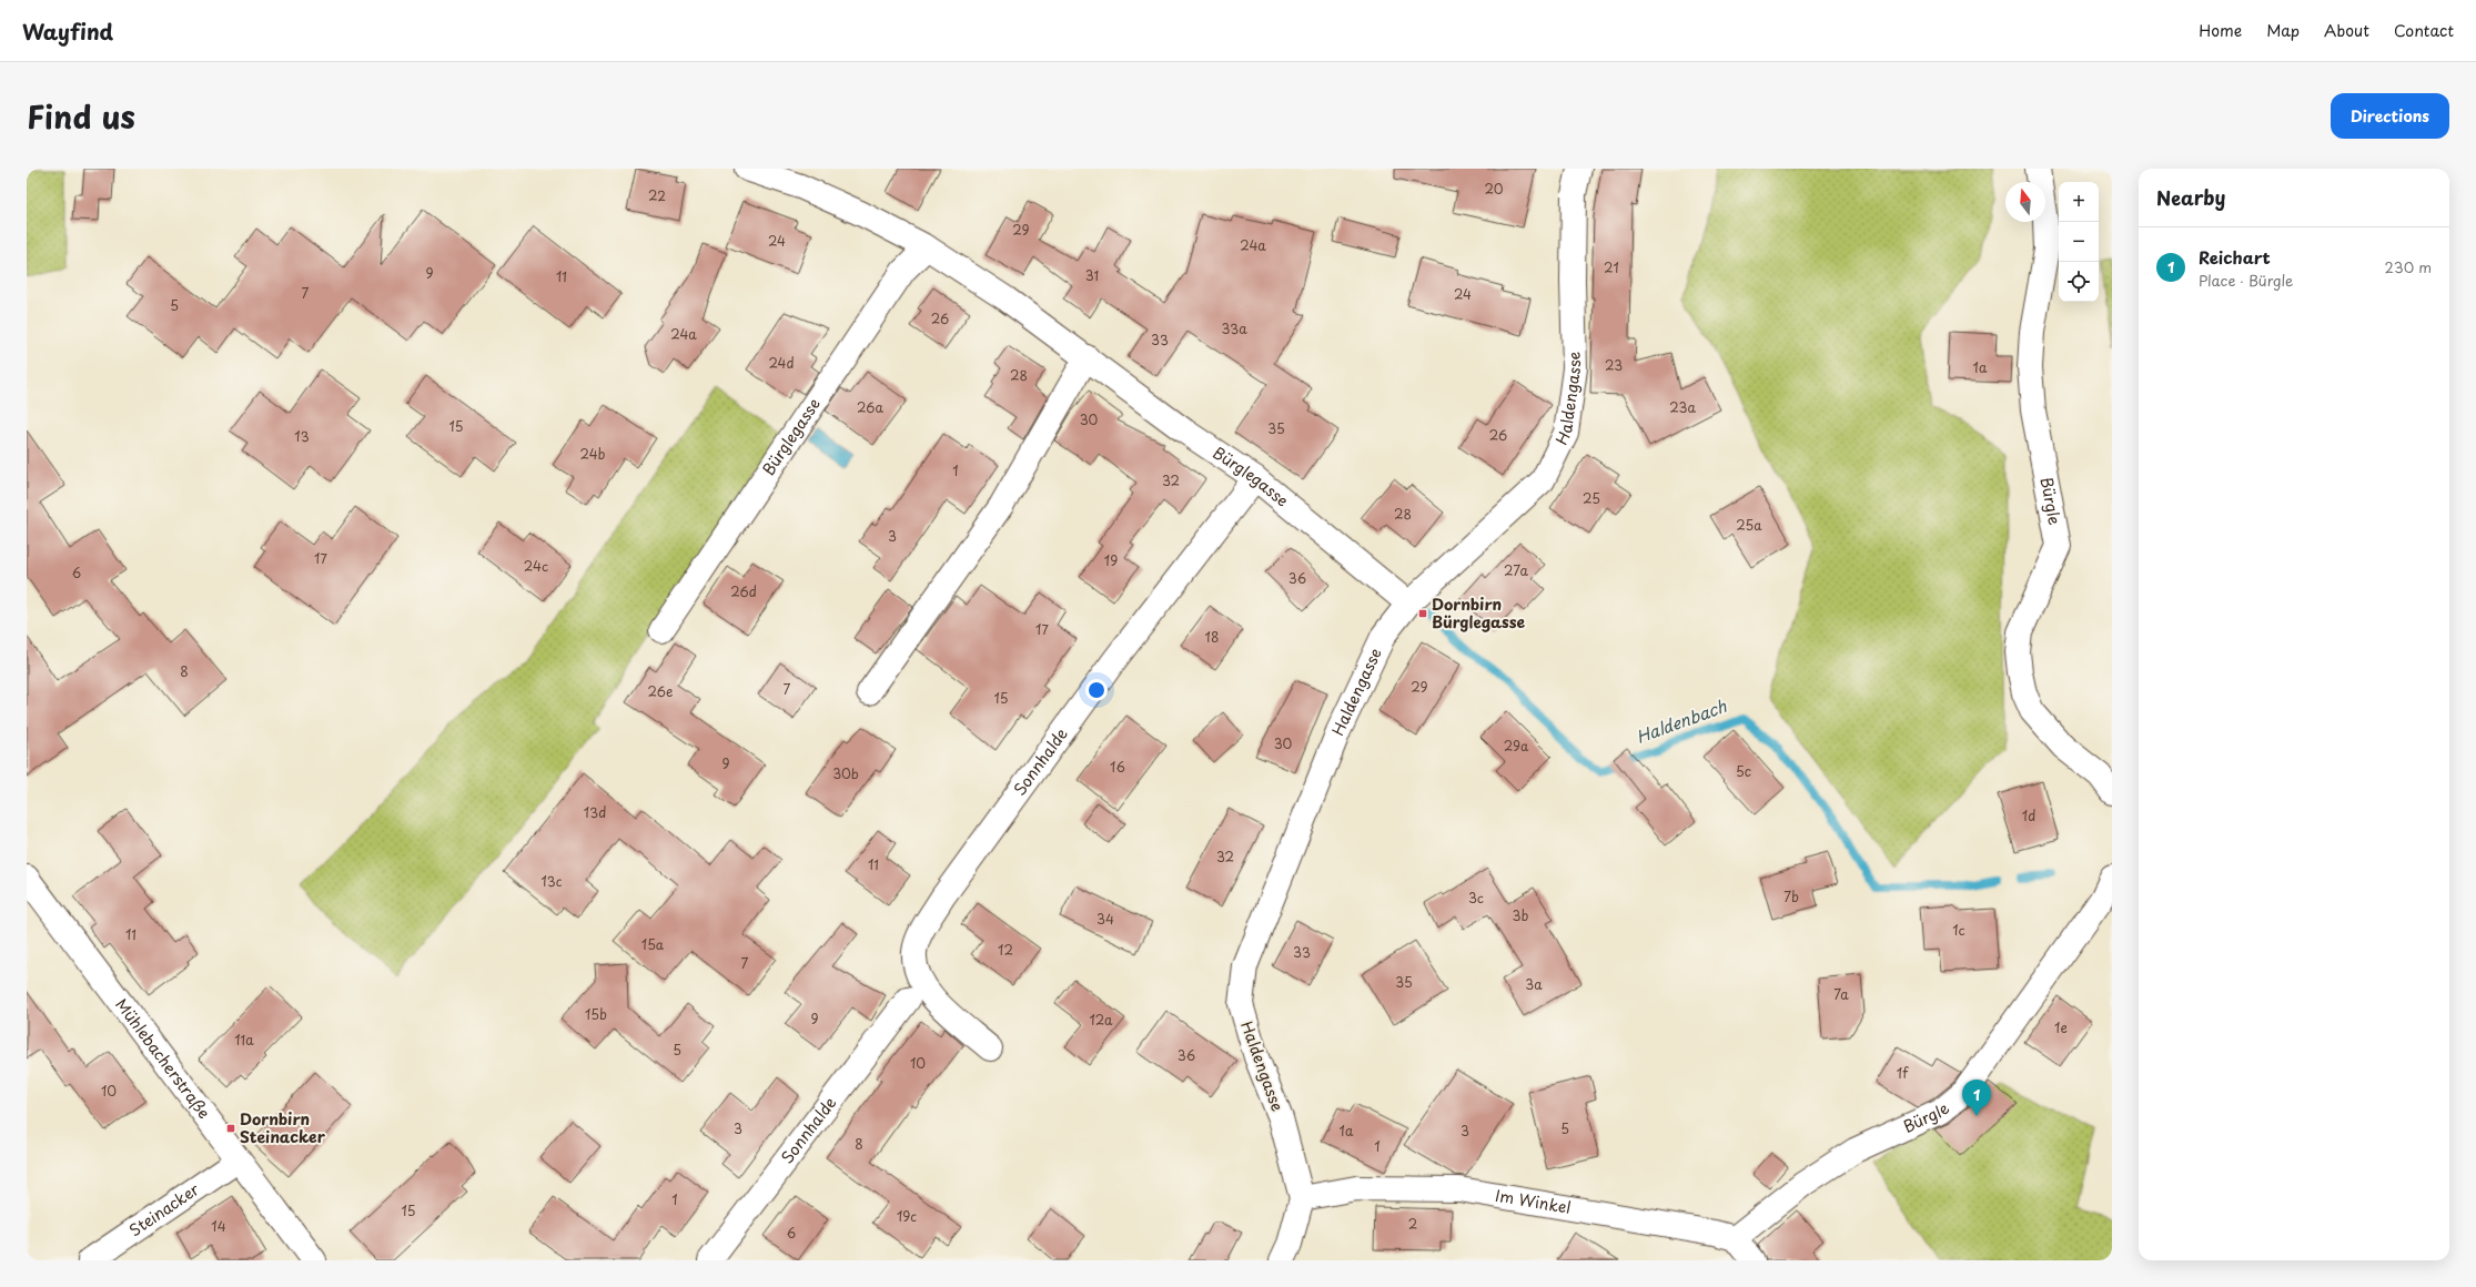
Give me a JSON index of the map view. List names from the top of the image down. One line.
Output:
{"streets":{"street":["Haldengasse","Bürglegasse","Bürgle","Sonnhalde","Mühlebacherstraße","Im Winkel","Steinacker"]},"crossings":[["Haldengasse","Bürglegasse"],["Haldengasse","Im Winkel"],["Bürglegasse","Sonnhalde"],["Bürgle","Im Winkel"],["Mühlebacherstraße","Steinacker"]],"water":["Haldenbach"],"places":{"transit":["Dornbirn Bürglegasse","Dornbirn Steinacker"]},"house_numbers":["20","22","29","24","24a","21","9","31","11","7","24","5","26","33a","24a","33","24d","23","1a","28","26a","23a","30","15","35","26","13","24b","1","32","25","28","25a","3","17","19","24c","27a","6","36","26d","17","18","8","29","7","26e","15","30","29a","9","16","5c","30b","13d","1d","32","11","13c","7b","3c","3b","34","1c","11","15a","12","33","7","35","3a","7a","15b","9","12a","1e","11a","5","36","10","1f","10","3","5","1a","3","8","1","1","15","19c","2","14","6"],"north":"top","page":{"header":"Wayfind","nav":["Home","Map","About","Contact"],"title":"Find us","buttons":"Directions","heading":"Nearby","map_buttons":["+","−"],"list":[{"mark":"1","name":"Reichart","note":"Place · Bürgle","value":"230 m"}],"pins":"1"}}
